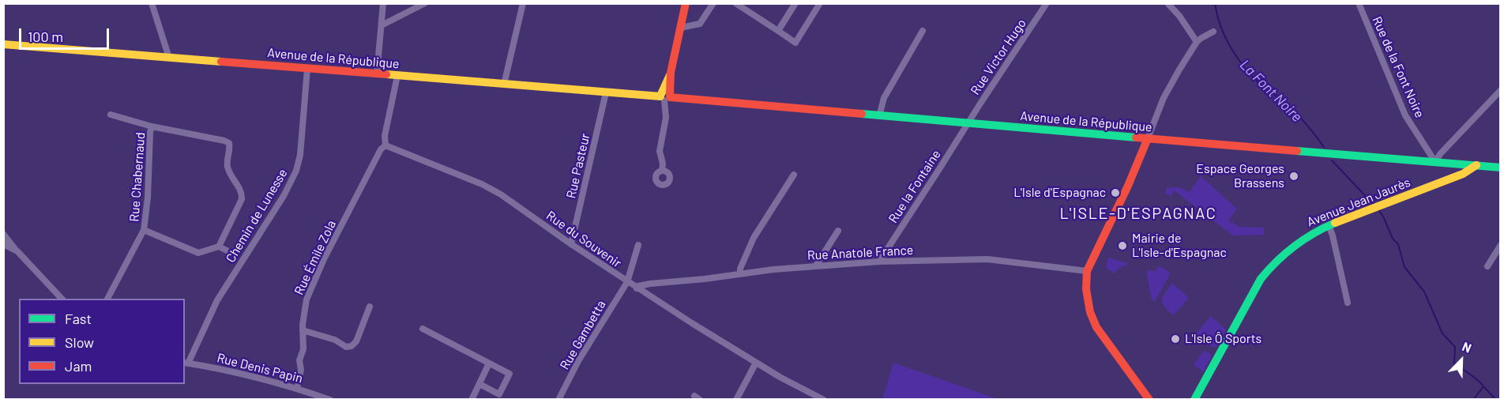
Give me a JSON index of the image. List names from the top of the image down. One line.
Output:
{"streets":{"main road":["Avenue de la République","Avenue Jean Jaurès"],"street":["Rue Victor Hugo","Rue de la Font Noire","Rue Pasteur","Rue Chabernaud","Rue la Fontaine","Chemin de Lunesse","Rue du Souvenir","Rue Anatole France","Rue Émile Zola","Rue Gambetta","Rue Denis Papin"]},"crossings":[["Rue Victor Hugo","Avenue de la République"],["Rue Victor Hugo","Rue la Fontaine"],["Avenue de la République","Rue de la Font Noire"],["Avenue de la République","Rue Pasteur"],["Avenue de la République","Rue la Fontaine"],["Avenue de la République","Avenue Jean Jaurès"],["Avenue de la République","Chemin de Lunesse"],["Rue Pasteur","Rue du Souvenir"],["Rue la Fontaine","Rue Anatole France"],["Chemin de Lunesse","Rue Denis Papin"],["Rue du Souvenir","Rue Anatole France"],["Rue du Souvenir","Rue Émile Zola"],["Rue du Souvenir","Rue Gambetta"],["Rue Émile Zola","Rue Denis Papin"]],"districts":["L'ISLE-D'ESPAGNAC"],"water":["La Font Noire"],"places":["Espace Georges Brassens","L'Isle d'Espagnac","Mairie de L'Isle-d'Espagnac","L'Isle Ô Sports"],"legend":["Fast","Slow","Jam"],"scale_bar":"100 m","north":"top right"}
